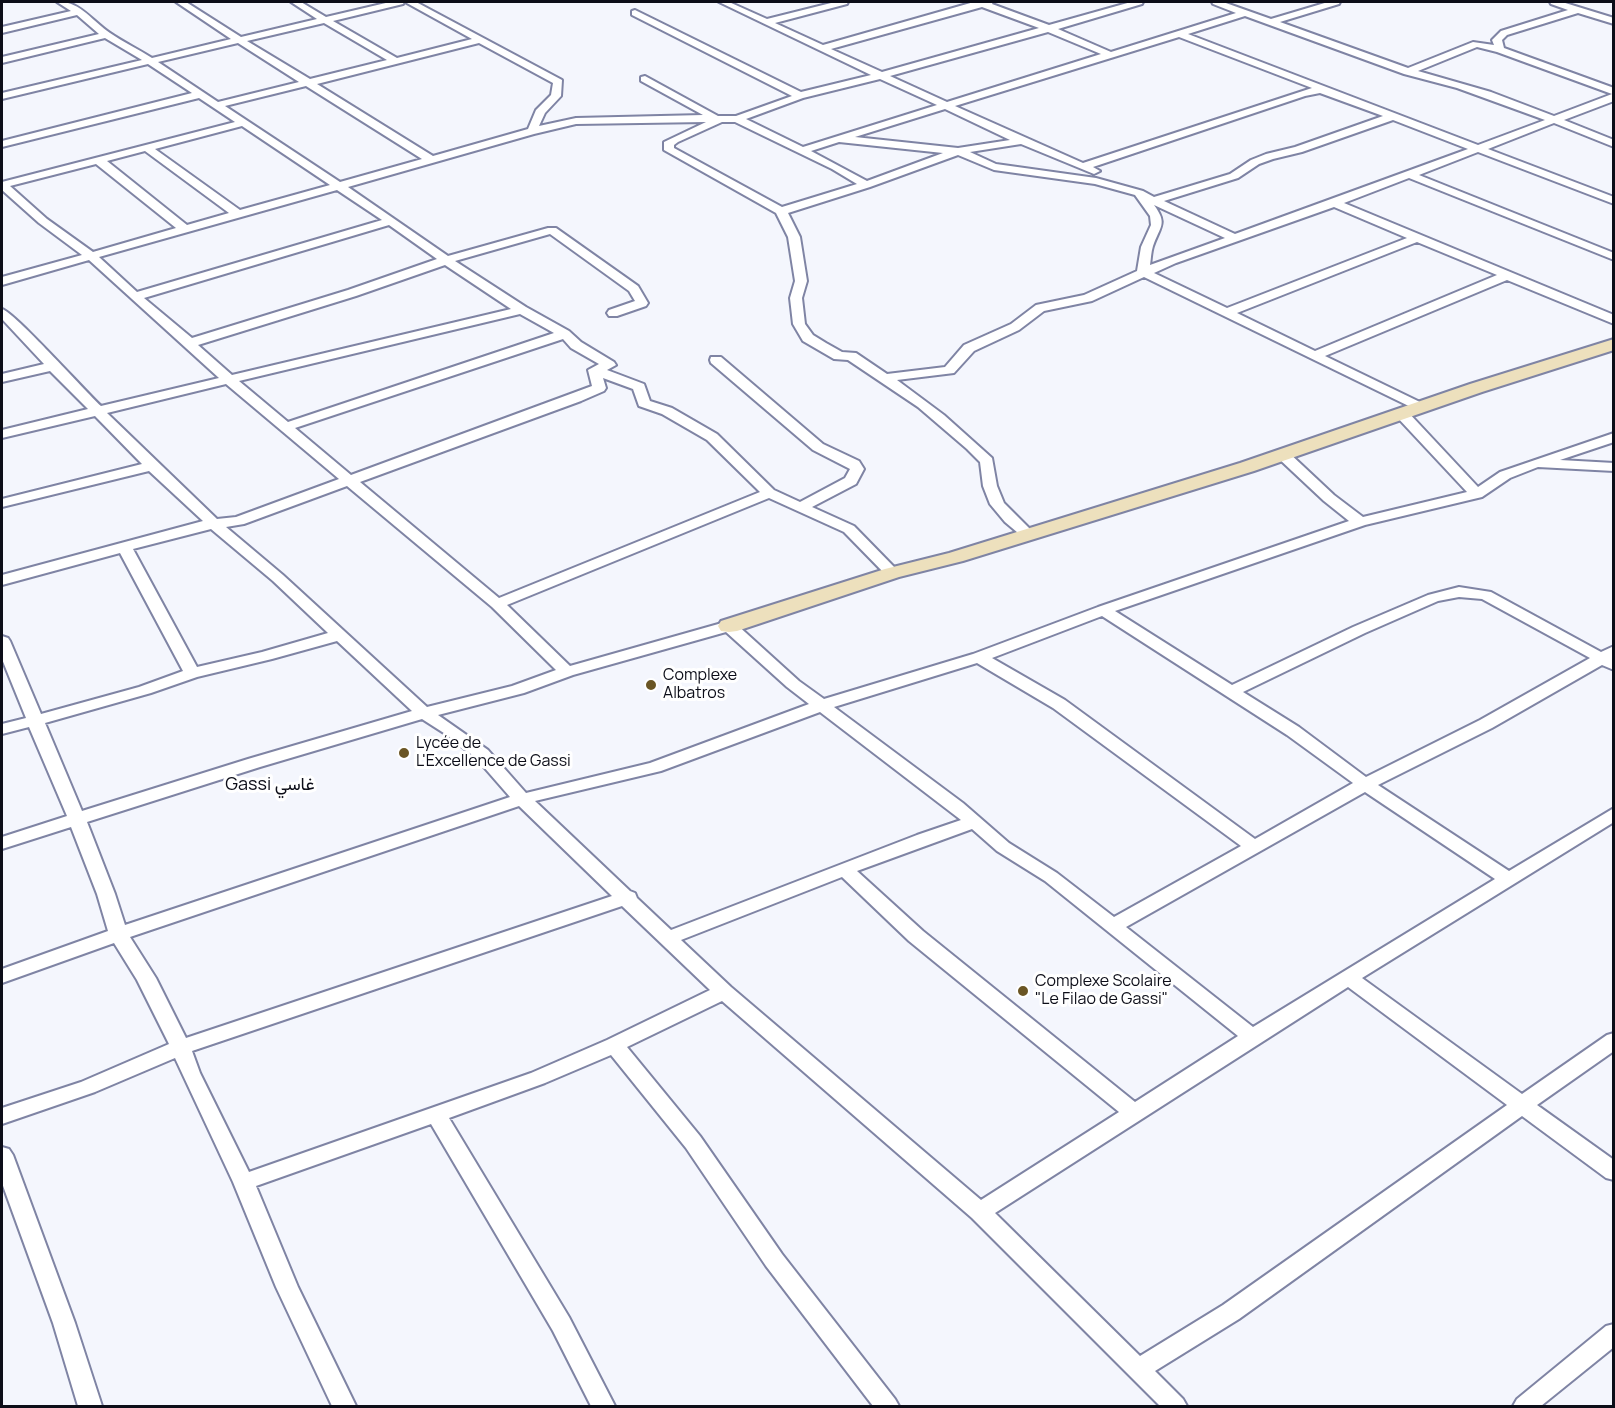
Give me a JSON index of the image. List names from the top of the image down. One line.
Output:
{"districts":["Gassi غاسي"],"places":["Complexe Albatros","Lycée de L'Excellence de Gassi","Complexe Scolaire \"Le Filao de Gassi\""]}
